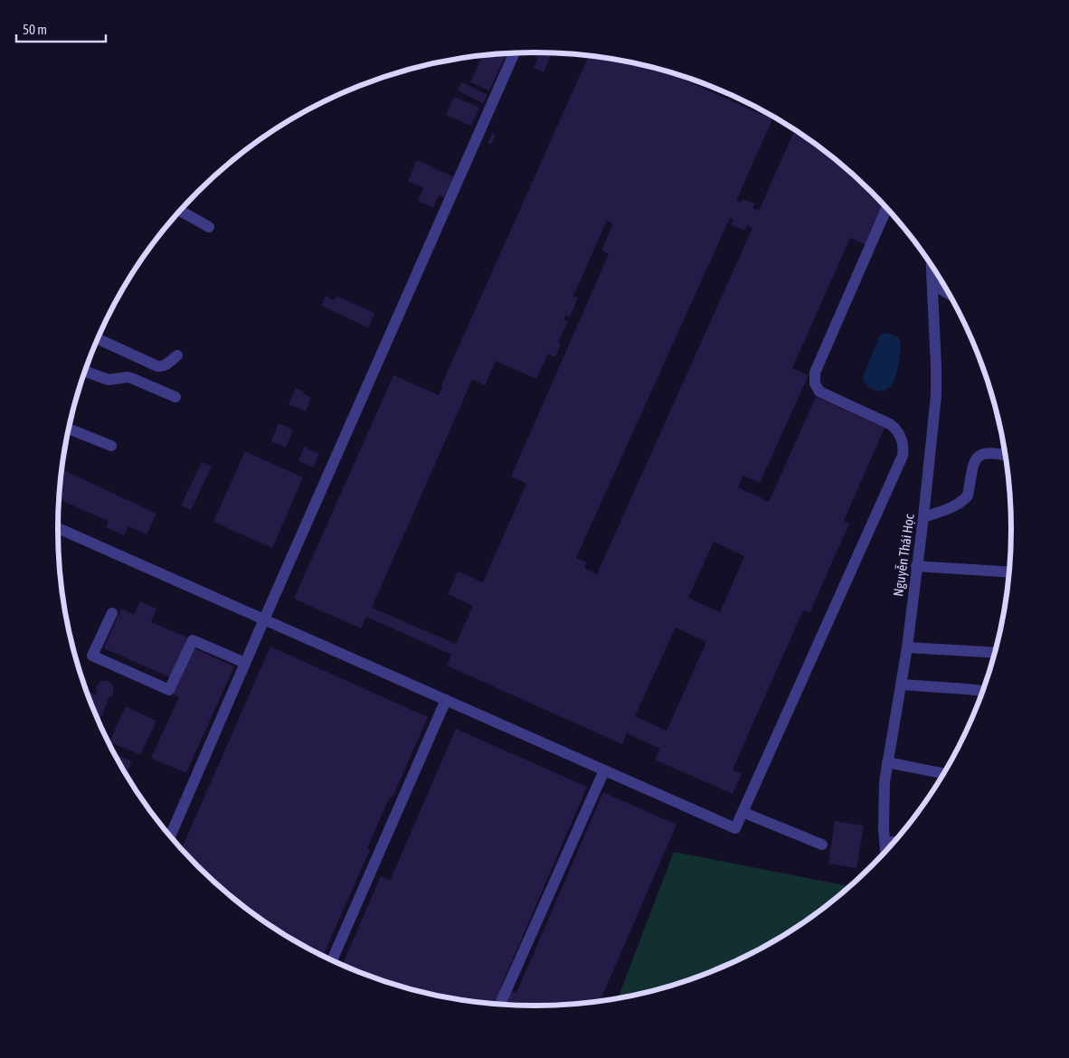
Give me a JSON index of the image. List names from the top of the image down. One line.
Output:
{"streets":{"street":["Nguyễn Thái Học"]},"scale_bar":"50 m"}
